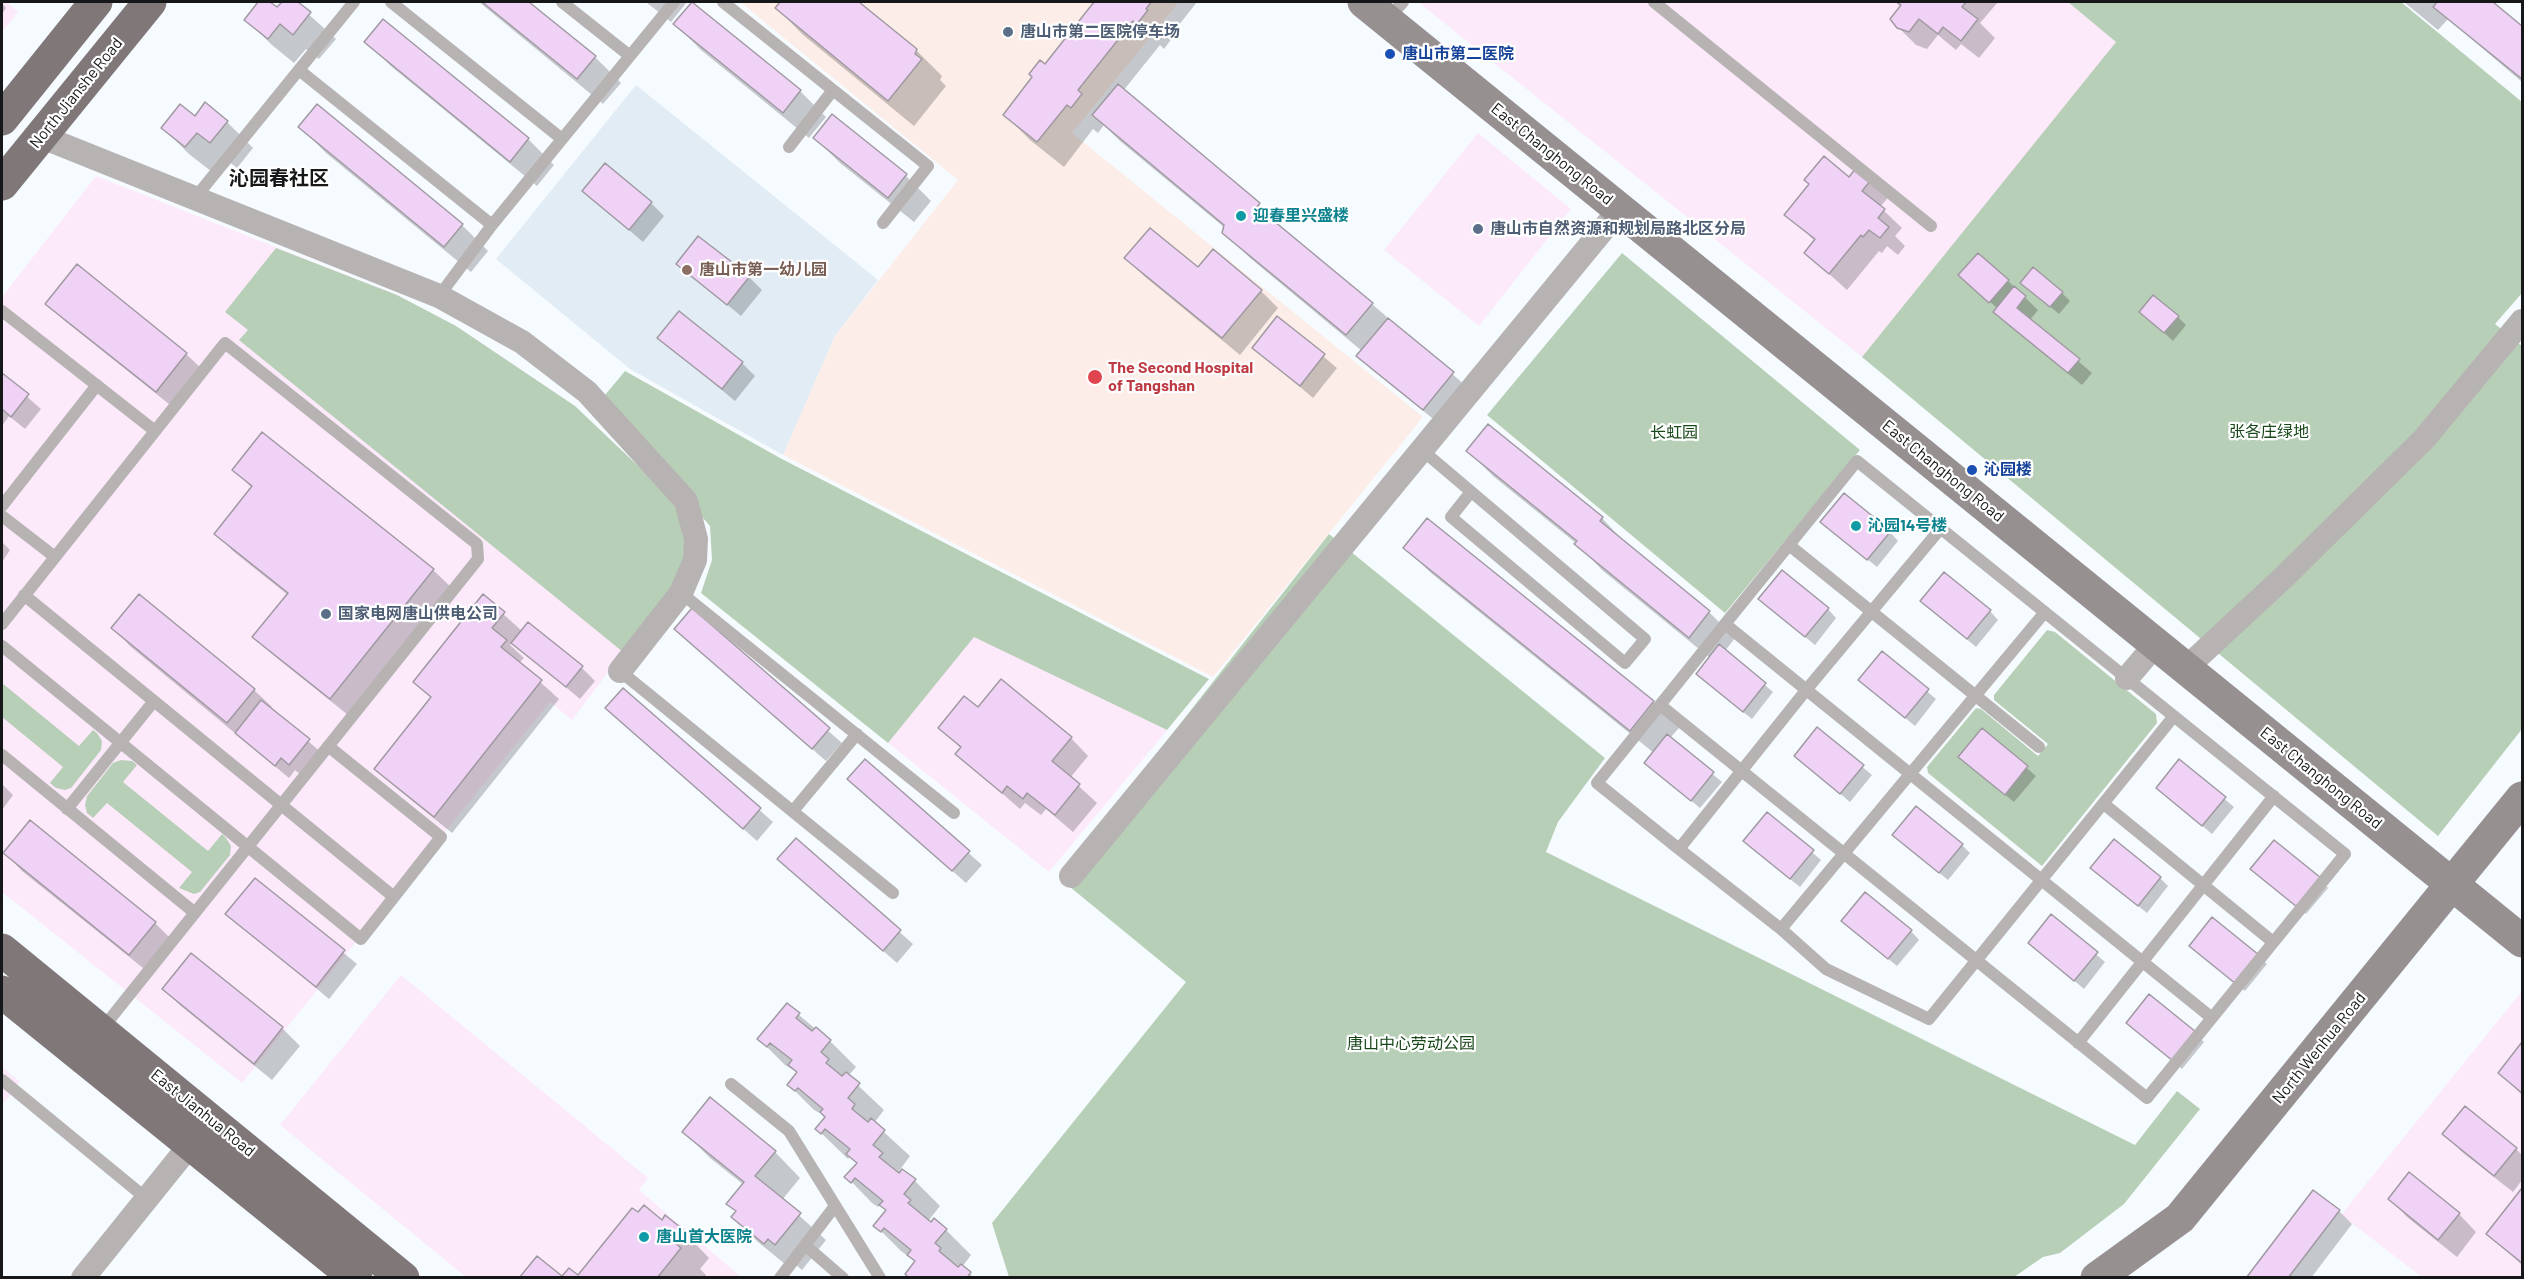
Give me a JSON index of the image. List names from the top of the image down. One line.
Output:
{"streets":{"main road":["North Jianshe Road","East Jianhua Road"],"street":["East Changhong Road","North Wenhua Road"]},"crossings":[["East Changhong Road","North Wenhua Road"]],"districts":["沁园春社区"],"parks":["张各庄绿地","长虹园","唐山中心劳动公园"],"places":["唐山市第二医院停车场","唐山市第二医院","迎春里兴盛楼","唐山市自然资源和规划局路北区分局","唐山市第一幼儿园","The Second Hospital of Tangshan","沁园楼","沁园14号楼","国家电网唐山供电公司","唐山首大医院"]}
